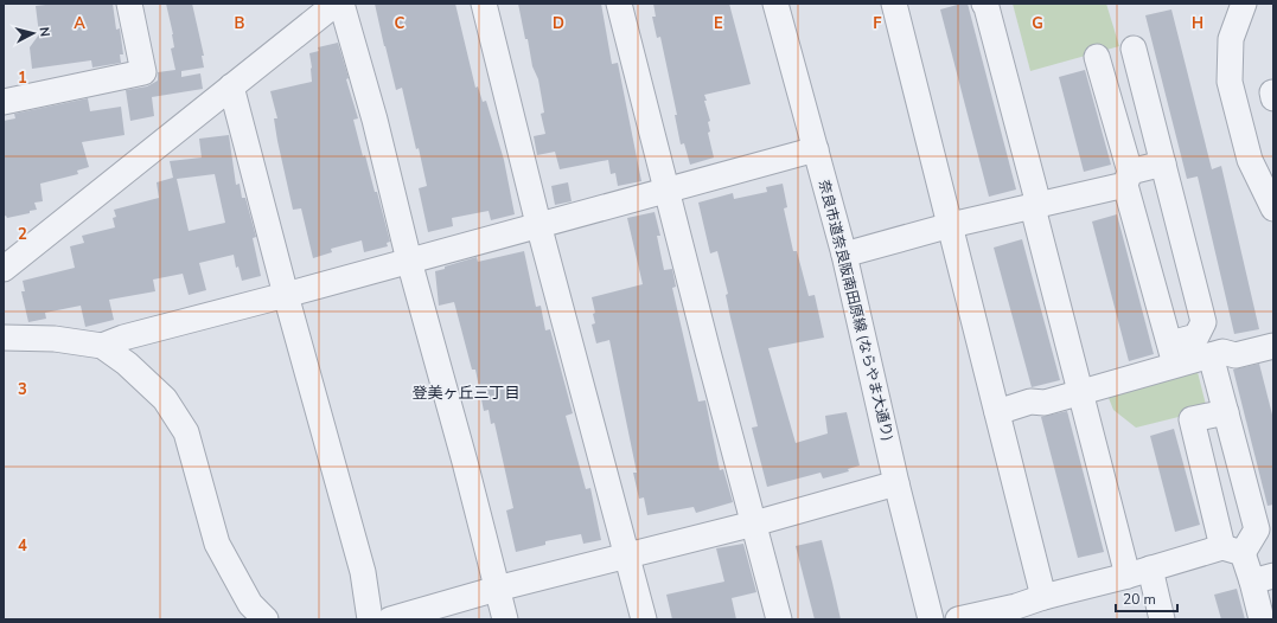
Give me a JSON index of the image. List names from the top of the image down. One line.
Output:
{"streets":{"street":["奈良市道奈良阪南田原線 (ならやま大通り)"]},"districts":["登美ヶ丘三丁目"],"scale_bar":"20 m","north":"right","grid":{"columns":["A","B","C","D","E","F","G","H"],"rows":["1","2","3","4"]}}
